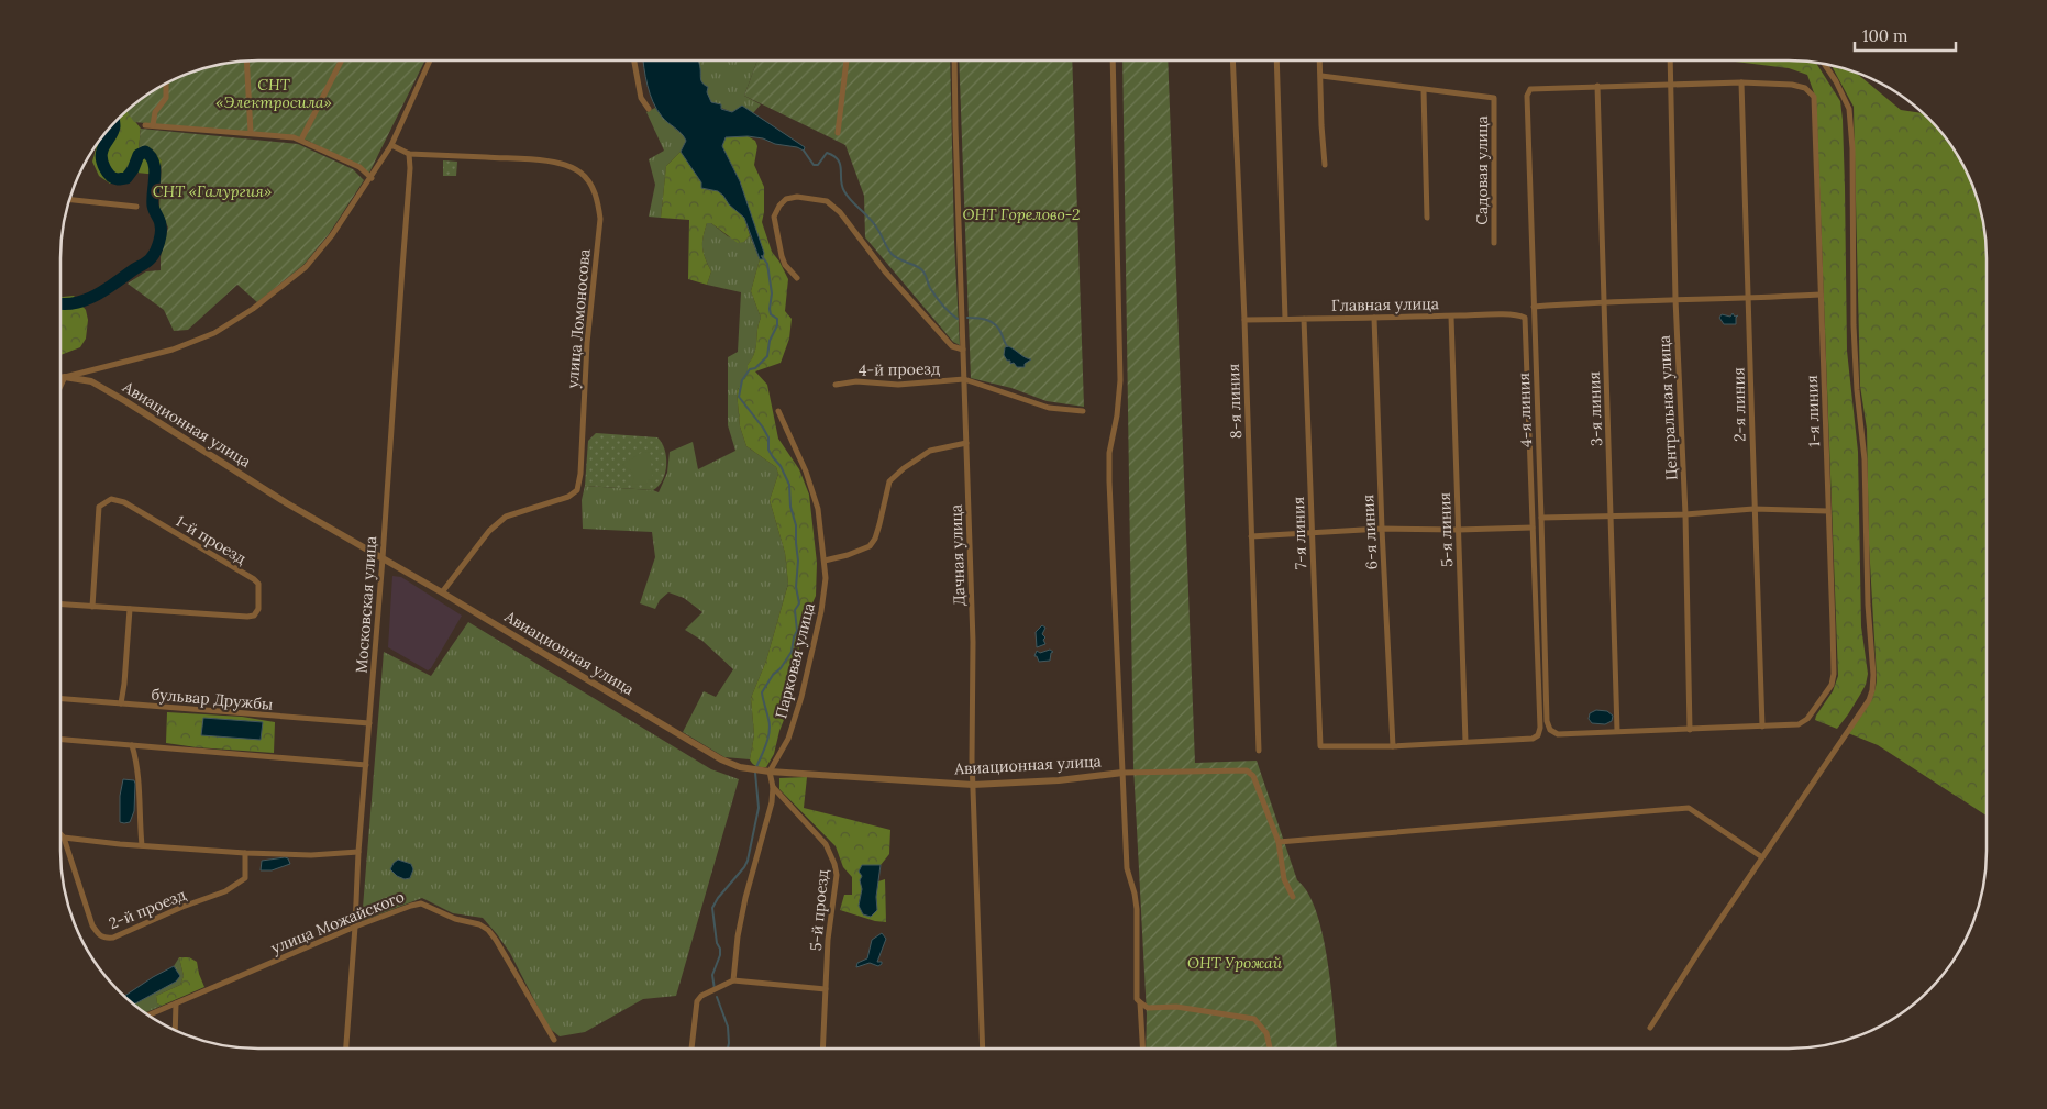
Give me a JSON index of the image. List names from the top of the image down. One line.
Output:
{"streets":{"street":["Садовая улица","Главная улица","улица Ломоносова","4-й проезд","8-я линия","2-я линия","Центральная улица","3-я линия","4-я линия","1-я линия","Авиационная улица","5-я линия","6-я линия","7-я линия","1-й проезд","Дачная улица","Московская улица","Парковая улица","бульвар Дружбы","2-й проезд","5-й проезд","улица Можайского"]},"crossings":[["Главная улица","8-я линия"],["Главная улица","5-я линия"],["Главная улица","6-я линия"],["Главная улица","7-я линия"],["улица Ломоносова","Авиационная улица"],["улица Ломоносова","Московская улица"],["4-й проезд","Дачная улица"],["2-я линия","1-я линия"],["3-я линия","4-я линия"],["Авиационная улица","Дачная улица"],["Авиационная улица","Московская улица"],["Авиационная улица","Парковая улица"],["6-я линия","7-я линия"],["Московская улица","бульвар Дружбы"],["Московская улица","улица Можайского"]],"parks":["СНТ «Электросила»","СНТ «Галургия»","ОНТ Горелово-2","ОНТ Урожай"],"scale_bar":"100 m"}
